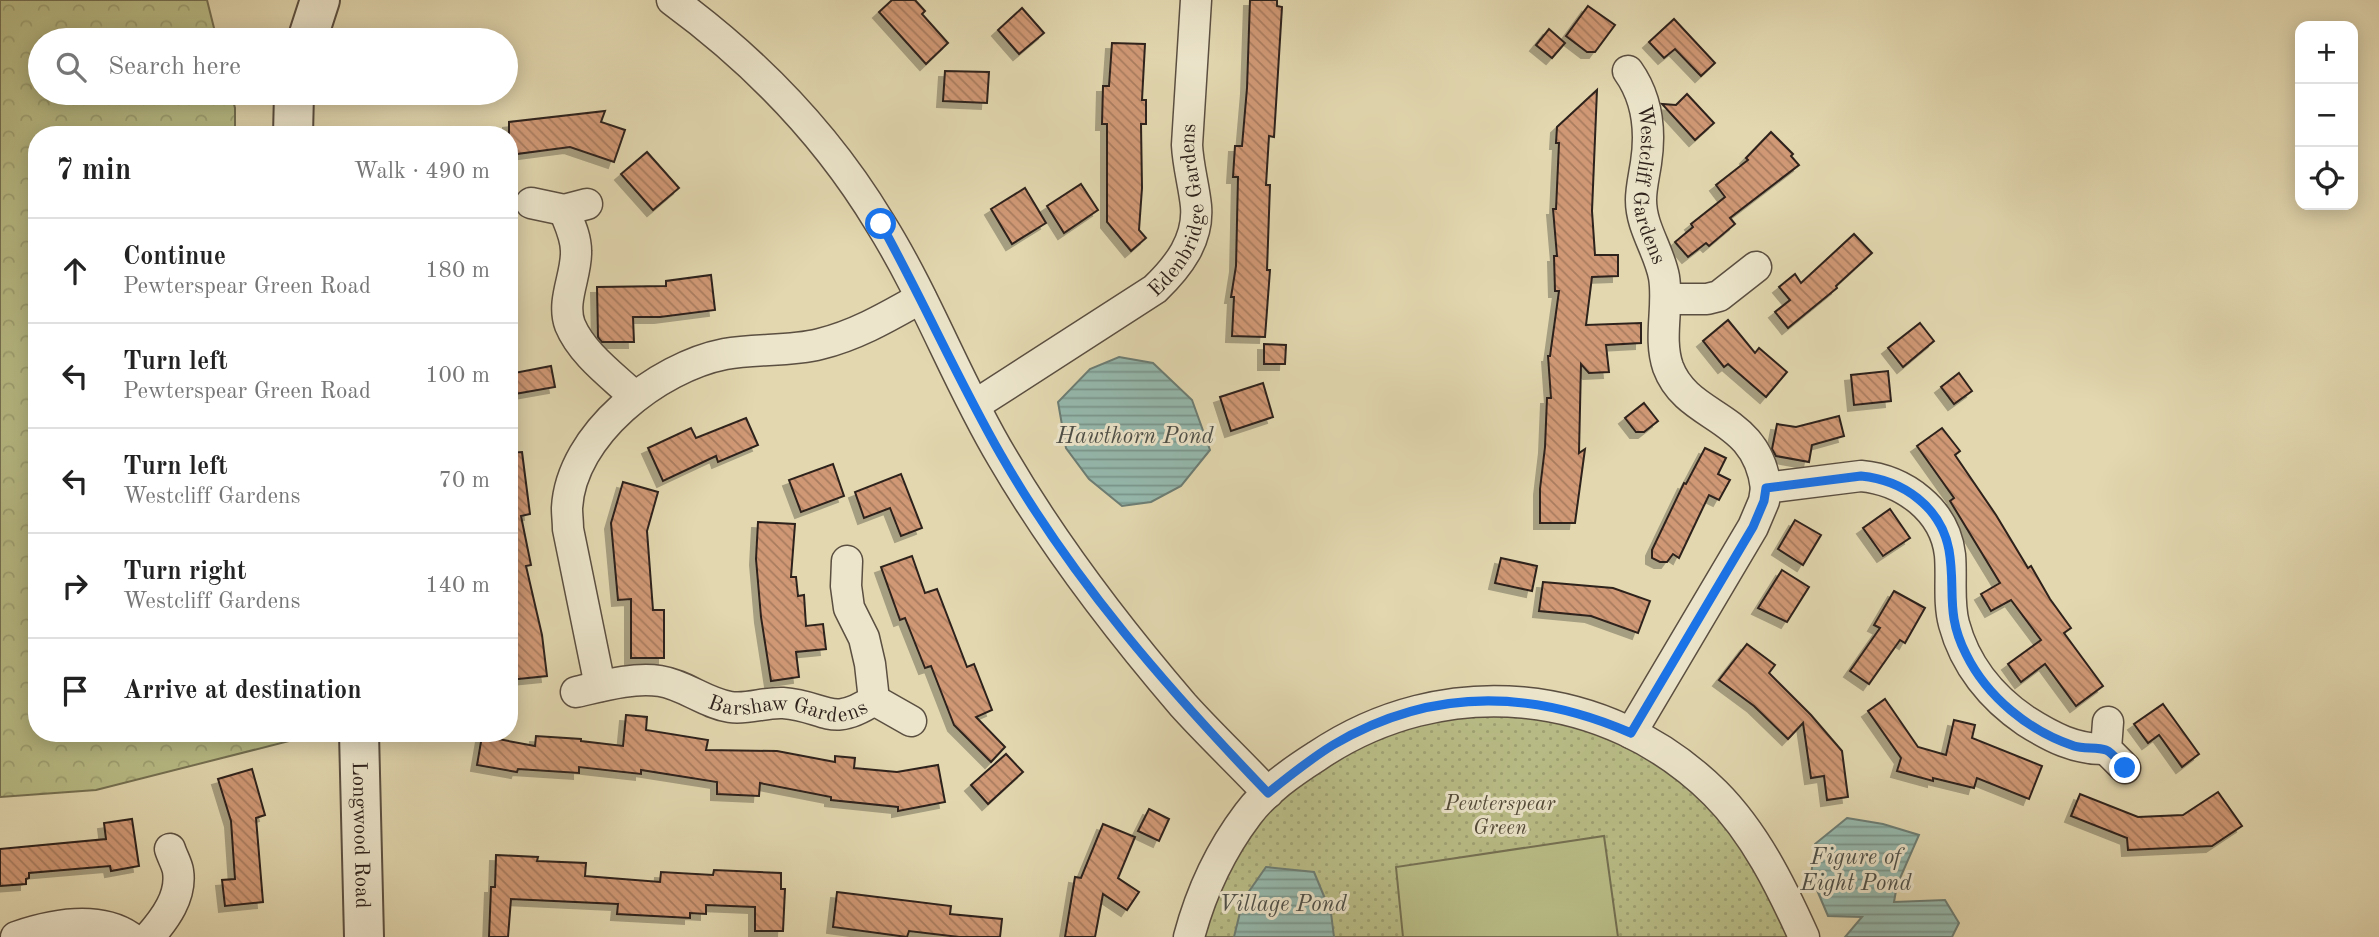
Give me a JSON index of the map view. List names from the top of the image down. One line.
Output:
{"streets":{"street":["Westcliff Gardens","Edenbridge Gardens","Barshaw Gardens","Longwood Road"]},"water":["Hawthorn Pond","Figure of Eight Pond","Village Pond"],"parks":["Pewterspear Green"],"page":{"map_buttons":["+","−"],"search":"Search here","heading":["7 min","Walk · 490 m"],"list":[["Continue","Pewterspear Green Road","180 m"],["Turn left","Pewterspear Green Road","100 m"],["Turn left","Westcliff Gardens","70 m"],["Turn right","Westcliff Gardens","140 m"],"Arrive at destination"]}}
